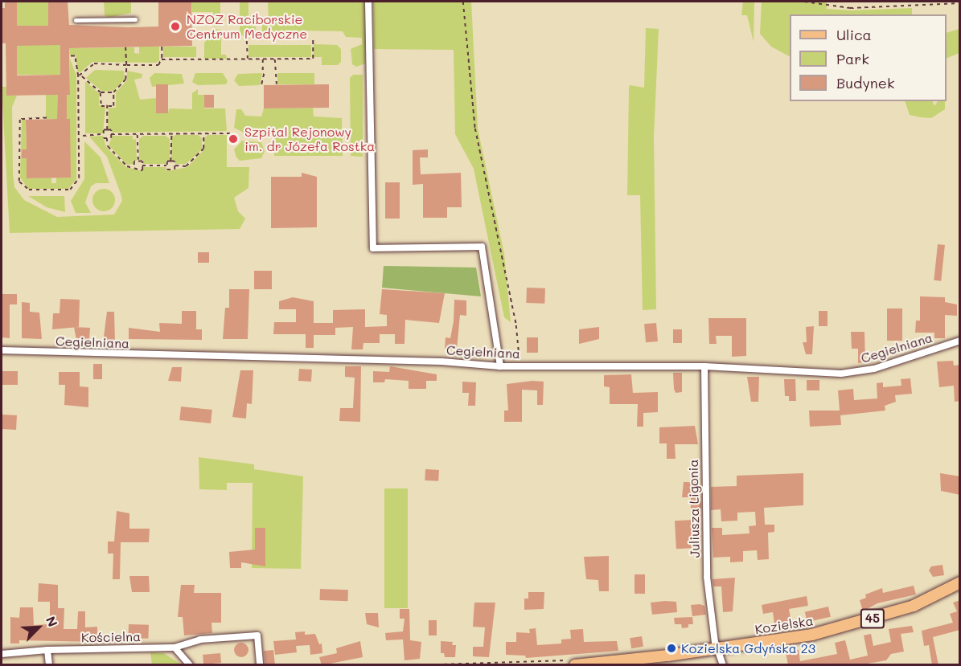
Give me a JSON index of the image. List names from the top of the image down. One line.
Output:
{"streets":{"main road":["45","Kozielska"],"street":["Cegielniana","Juliusza Ligonia","Kościelna"]},"crossings":[["Cegielniana","Juliusza Ligonia"],["Juliusza Ligonia","Kozielska"]],"places":["NZOZ Raciborskie Centrum Medyczne","Szpital Rejonowy im. dr Józefa Rostka","Kozielska Gdyńska 23"],"legend":["Ulica","Park","Budynek"],"north":"top right"}
